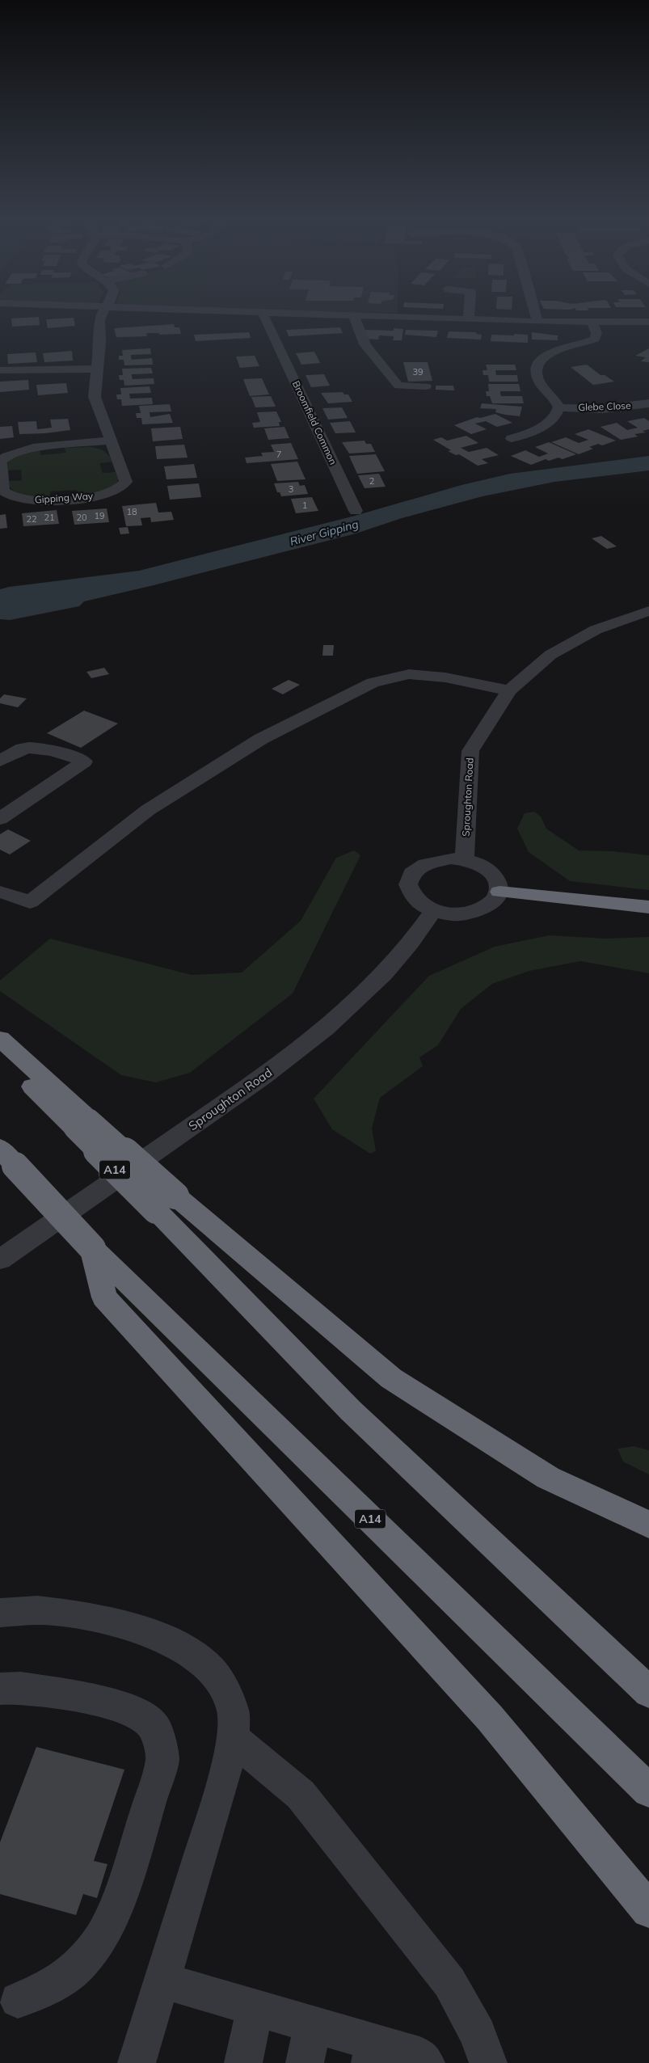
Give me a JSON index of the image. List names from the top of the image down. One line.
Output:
{"streets":{"highway":["A14"],"street":["Glebe Close","Broomfield Common","Gipping Way","Sproughton Road"]},"water":["River Gipping"],"house_numbers":["39","7","2","3","1","18","19","21","20","22"]}
